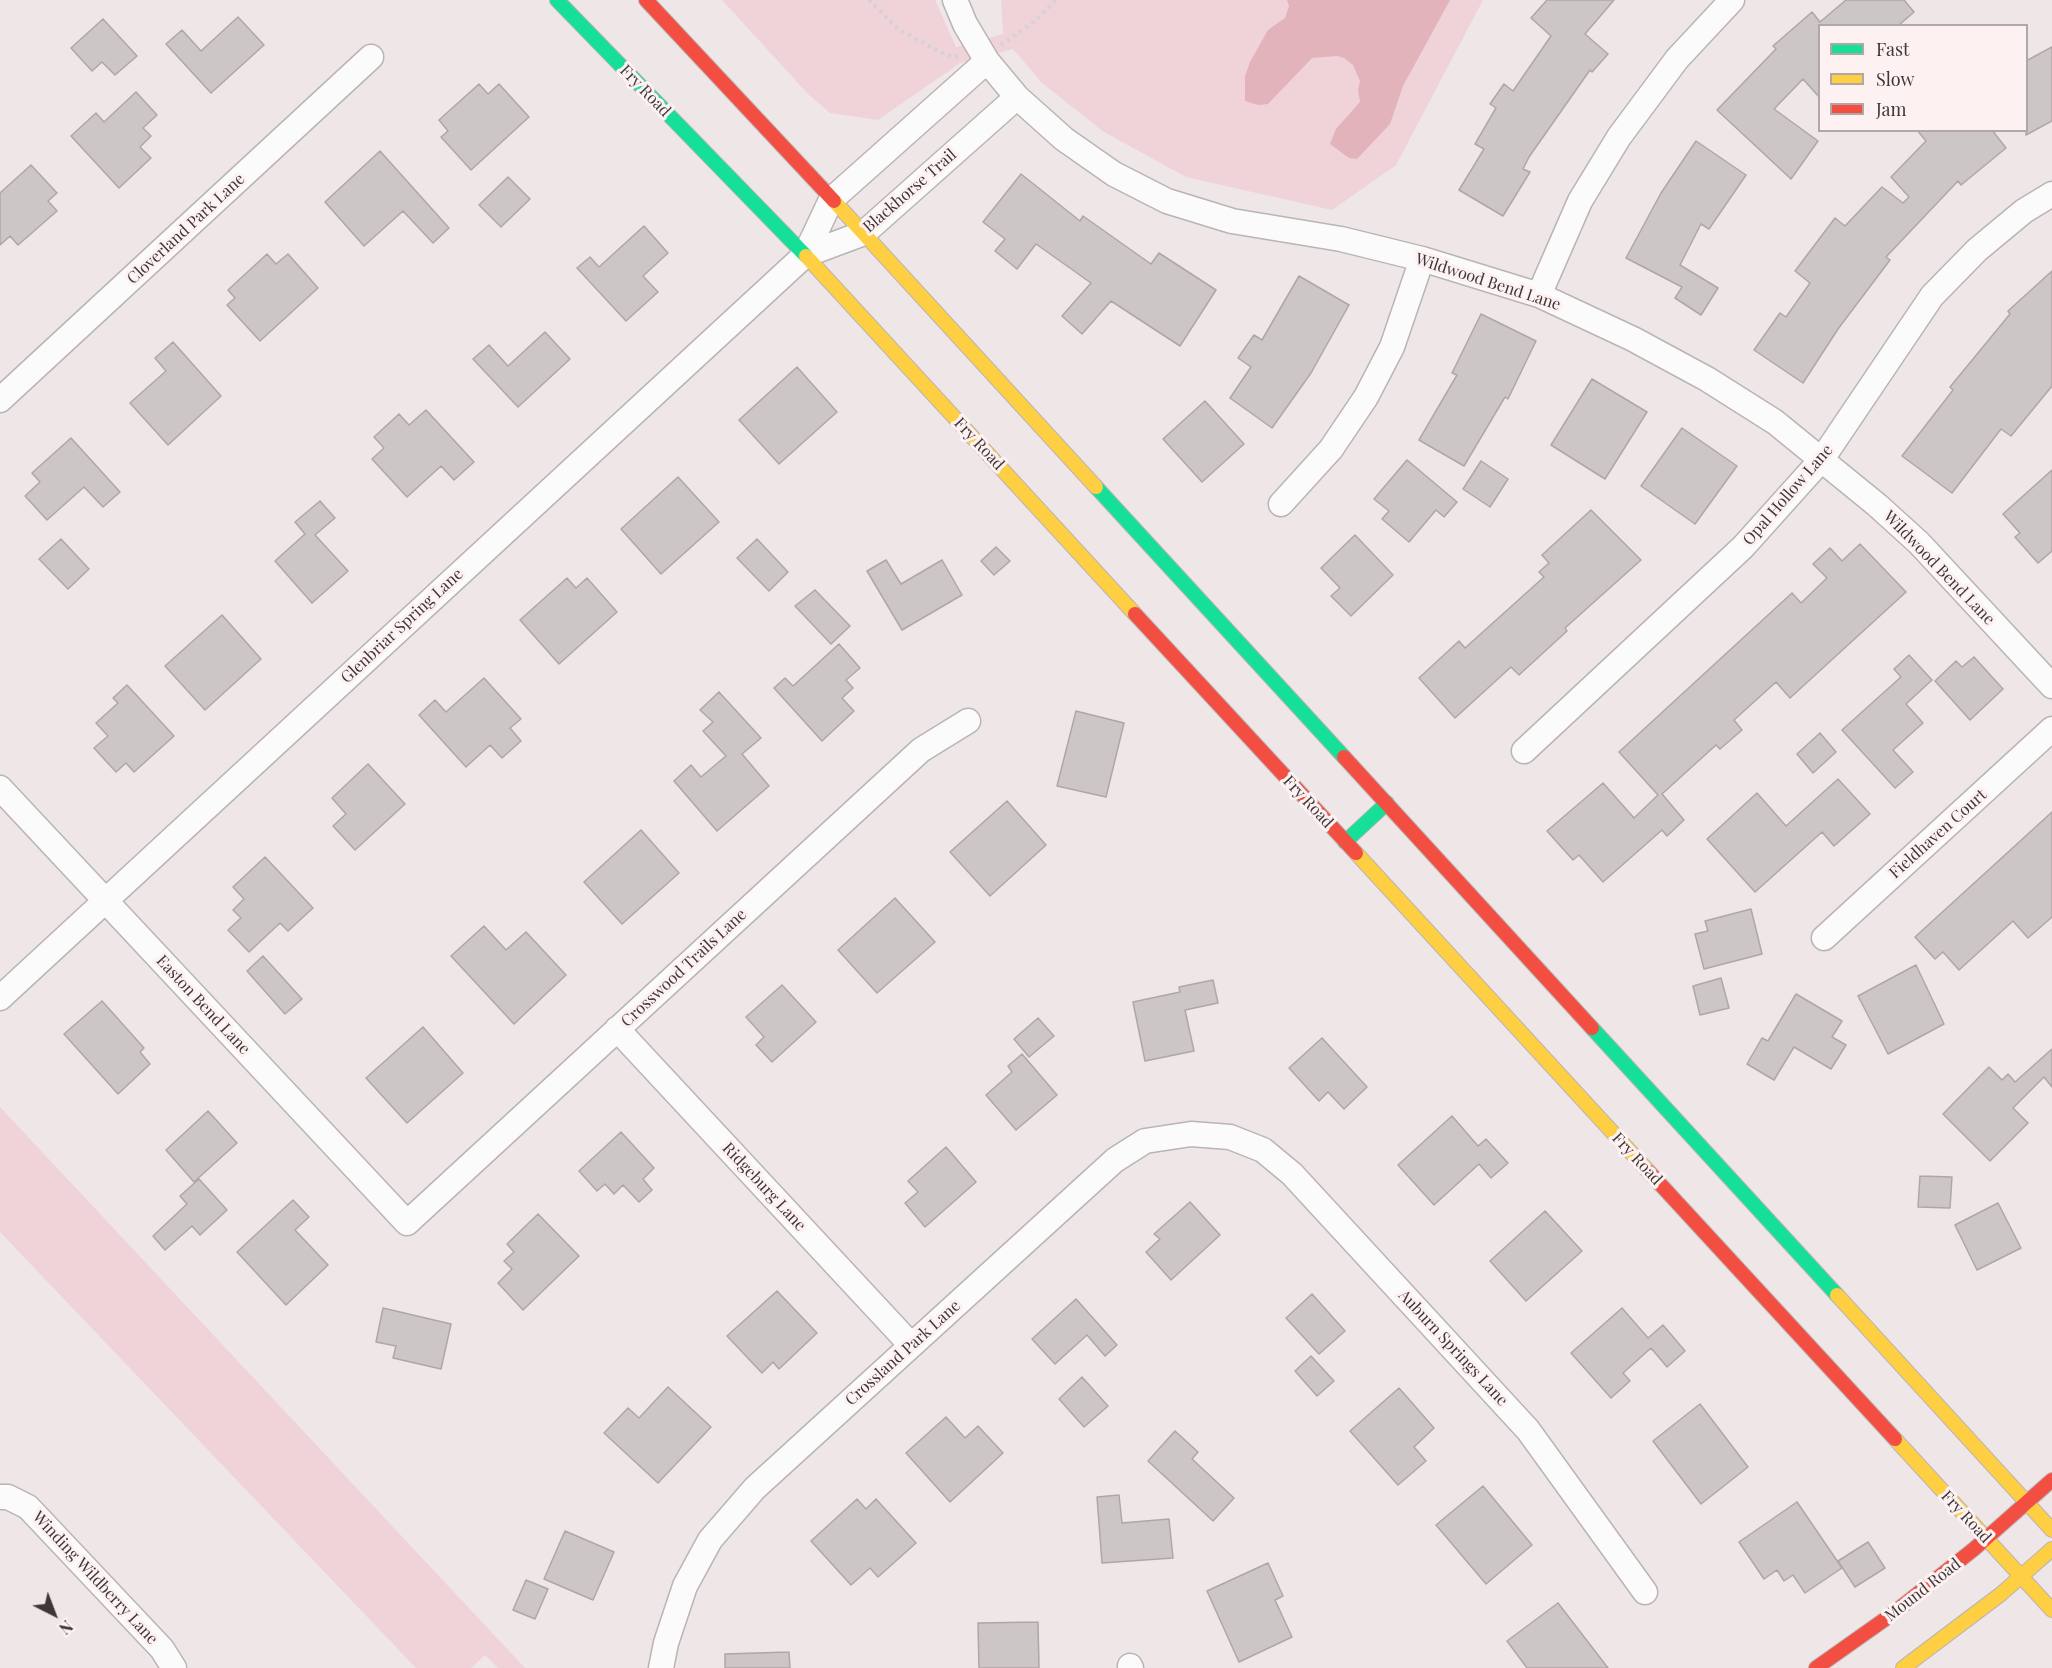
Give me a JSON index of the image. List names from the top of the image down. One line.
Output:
{"streets":{"main road":["Fry Road","Mound Road"],"street":["Blackhorse Trail","Cloverland Park Lane","Wildwood Bend Lane","Opal Hollow Lane","Glenbriar Spring Lane","Fieldhaven Court","Crosswood Trails Lane","Easton Bend Lane","Ridgeburg Lane","Auburn Springs Lane","Crossland Park Lane","Winding Wildberry Lane"]},"crossings":[["Fry Road","Blackhorse Trail"],["Fry Road","Glenbriar Spring Lane"],["Fry Road","Mound Road"],["Blackhorse Trail","Wildwood Bend Lane"],["Blackhorse Trail","Glenbriar Spring Lane"],["Wildwood Bend Lane","Opal Hollow Lane"],["Glenbriar Spring Lane","Easton Bend Lane"],["Crosswood Trails Lane","Easton Bend Lane"],["Crosswood Trails Lane","Ridgeburg Lane"],["Ridgeburg Lane","Crossland Park Lane"],["Auburn Springs Lane","Crossland Park Lane"]],"legend":["Fast","Slow","Jam"],"north":"bottom right"}
